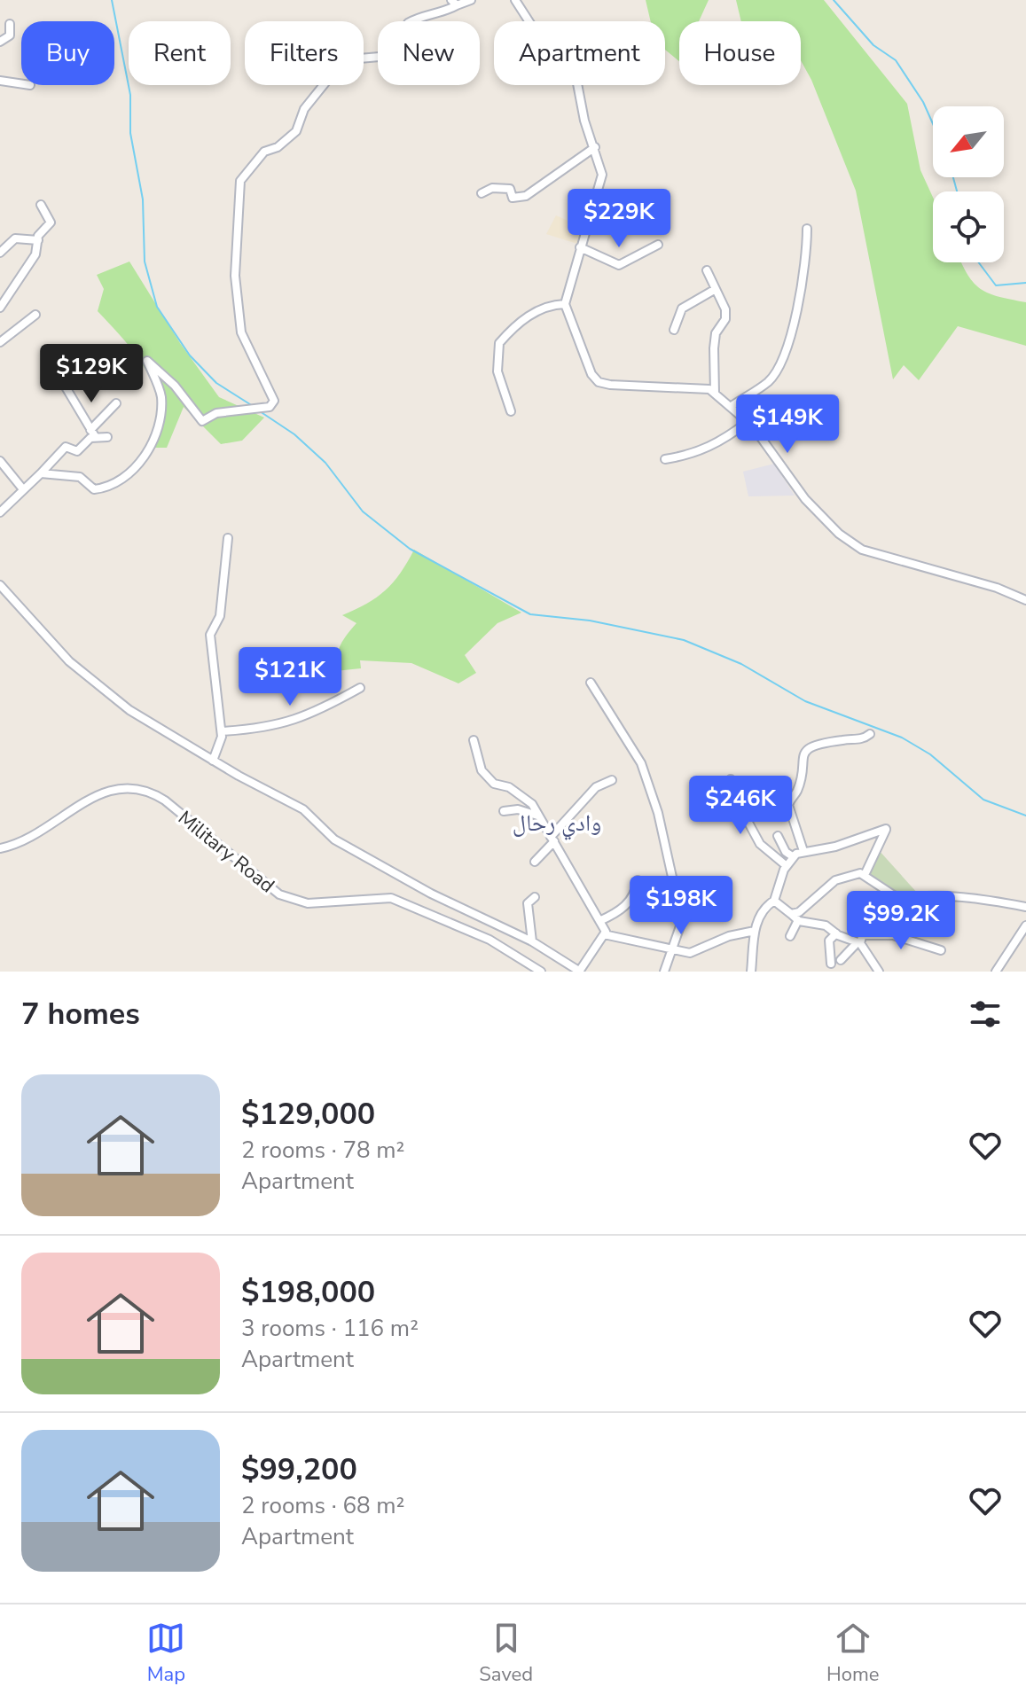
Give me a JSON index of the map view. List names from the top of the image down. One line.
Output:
{"streets":{"street":["Military Road"]},"districts":["وادي رحال"],"north":"bottom left","page":{"chip":["Buy","Rent","Filters","New","Apartment","House"],"price":["$229K","$129K","$149K","$121K","$246K","$198K","$99.2K"],"heading":"7 homes","list":[{"name":"$129,000","note":"2 rooms · 78 m² · Apartment"},{"name":"$198,000","note":"3 rooms · 116 m² · Apartment"},{"name":"$99,200","note":"2 rooms · 68 m² · Apartment"}],"tabs":["Map","Saved","Home"]}}
